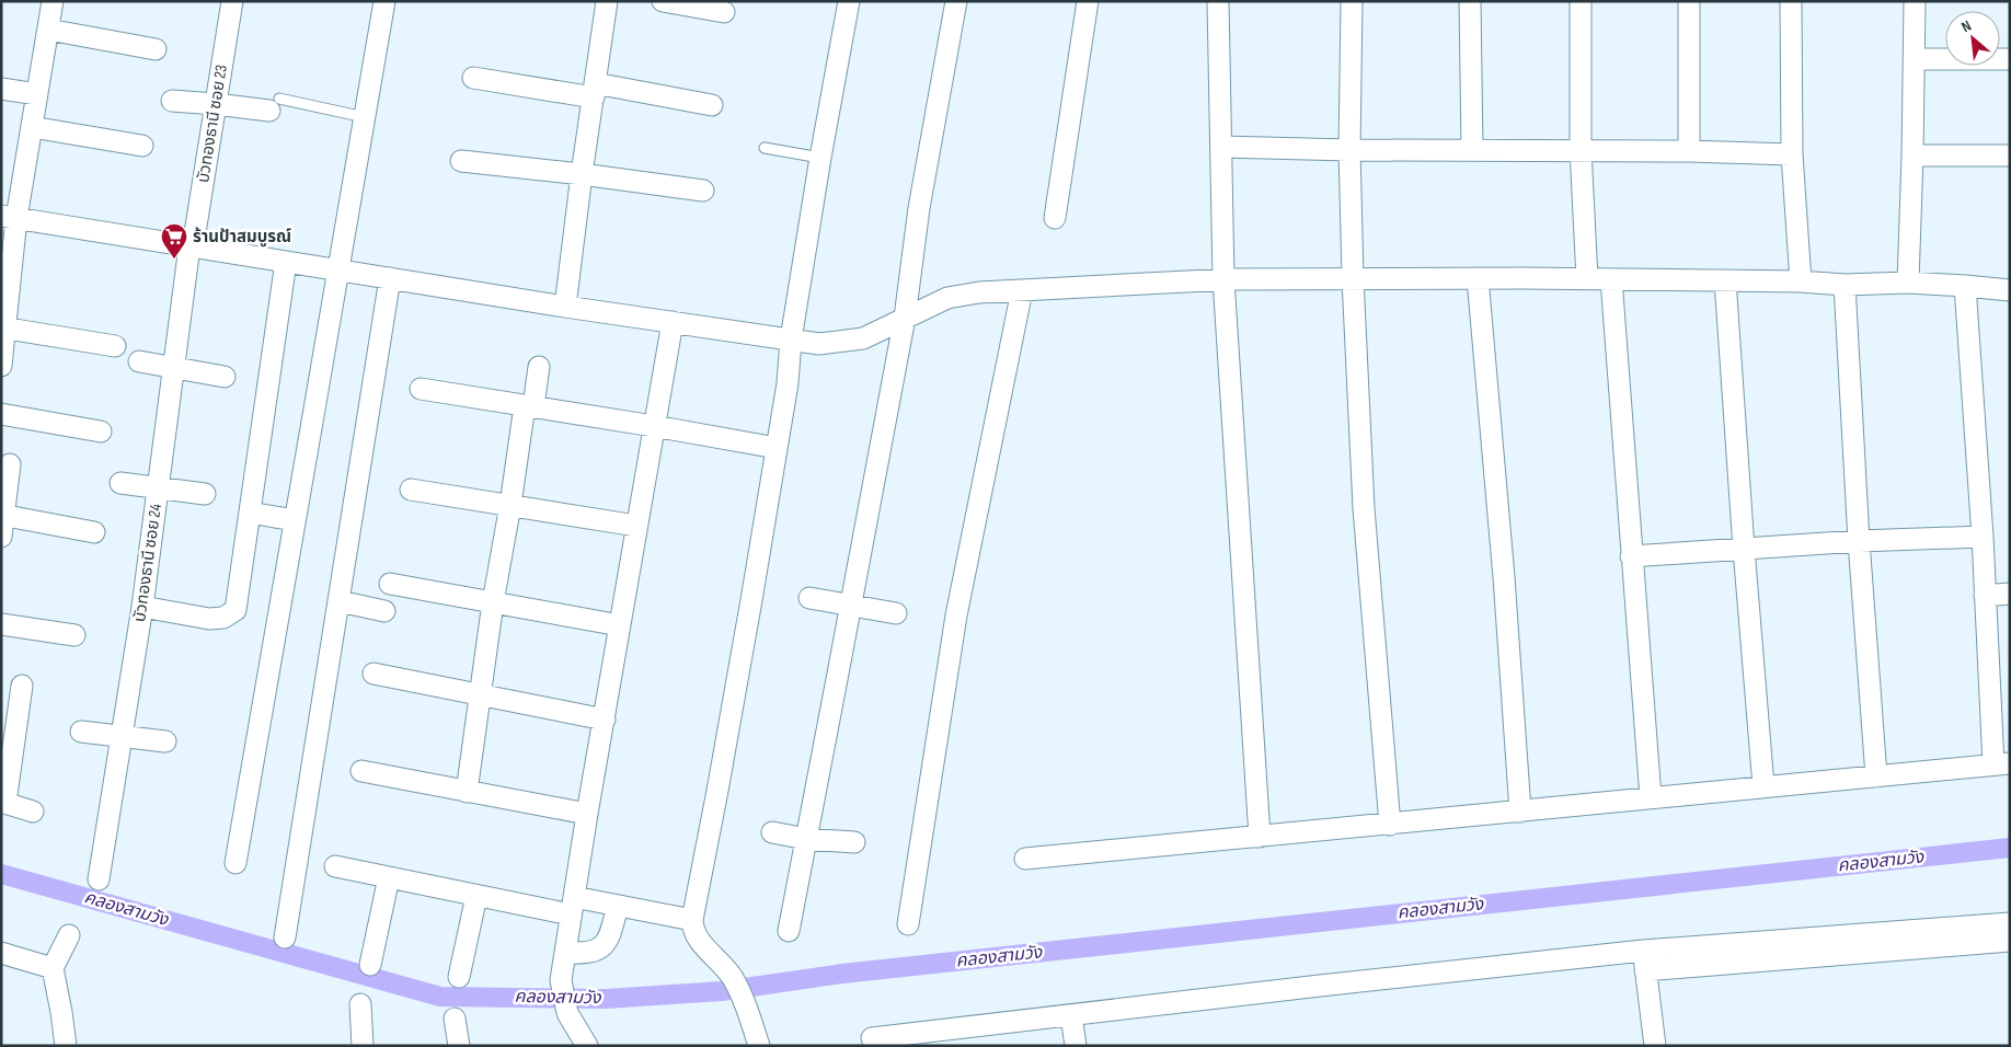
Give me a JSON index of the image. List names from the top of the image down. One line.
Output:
{"streets":{"street":["บัวทองธานี ซอย 23","บัวทองธานี ซอย 24"]},"crossings":[["บัวทองธานี ซอย 23","บัวทองธานี ซอย 24"]],"water":["คลองสามวัง"],"places":{"supermarket":["ร้านป้าสมบูรณ์"]},"north":"top left"}
